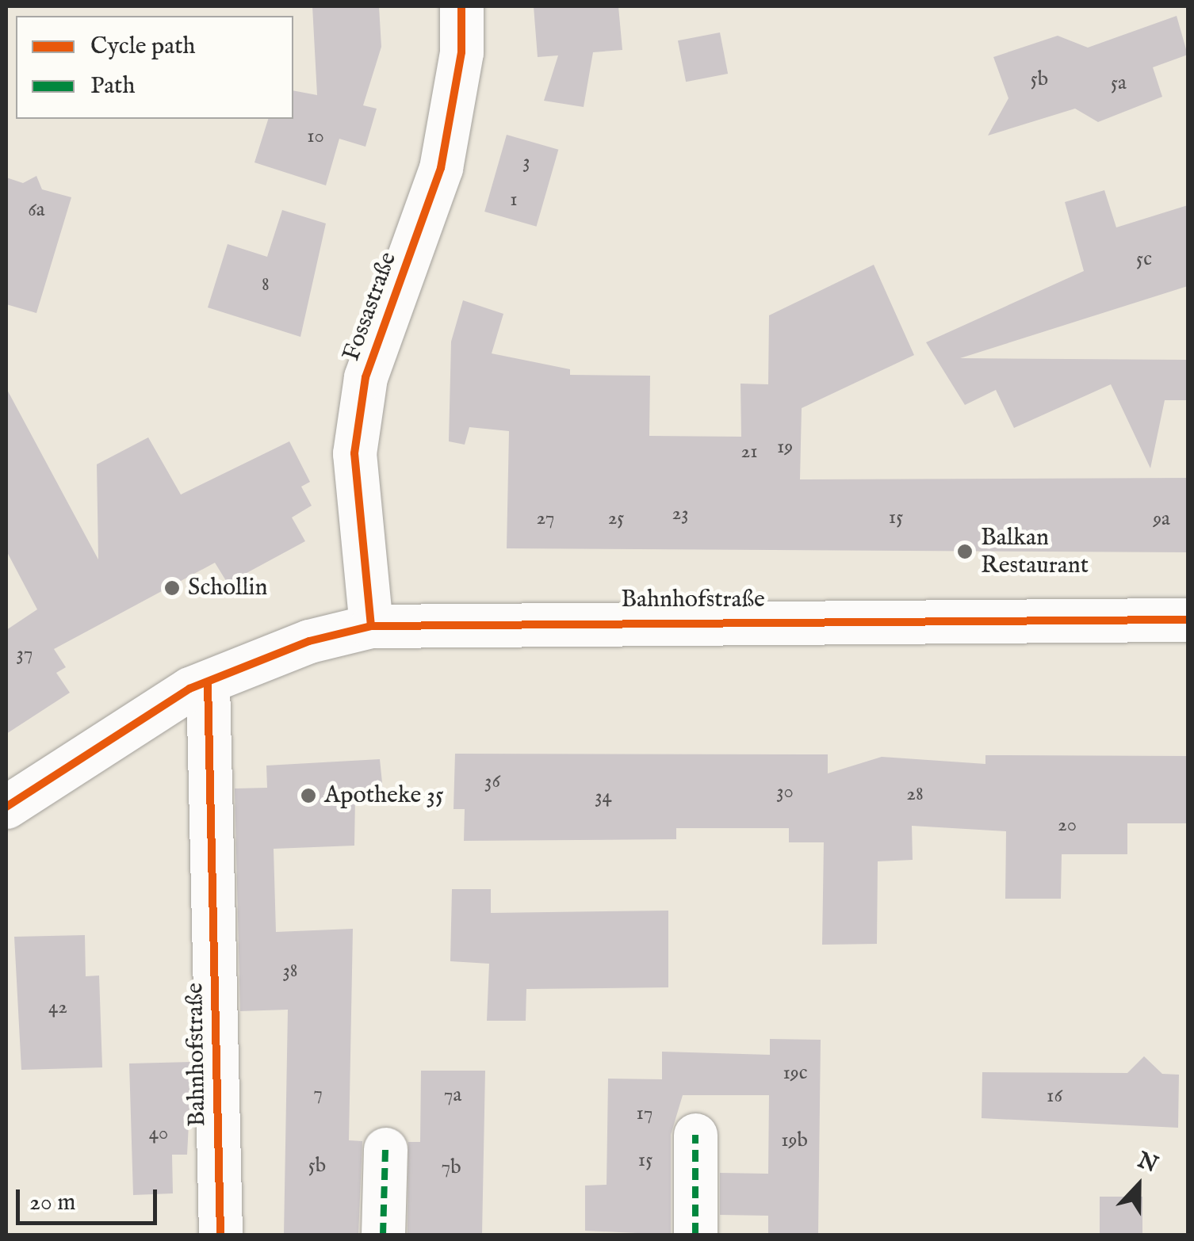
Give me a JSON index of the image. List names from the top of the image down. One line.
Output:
{"streets":{"street":["Fossastraße","Bahnhofstraße"]},"crossings":[["Fossastraße","Bahnhofstraße"]],"places":["Balkan Restaurant","Schollin","Apotheke 35"],"house_numbers":["5b","5a","10","3","1","6a","5c","8","19","21","23","15","27","25","9a","37","36","30","28","34","20","38","42","19c","7","7a","16","17","40","19b","15","5b","7b"],"legend":["Cycle path","Path"],"scale_bar":"20 m","north":"top"}
